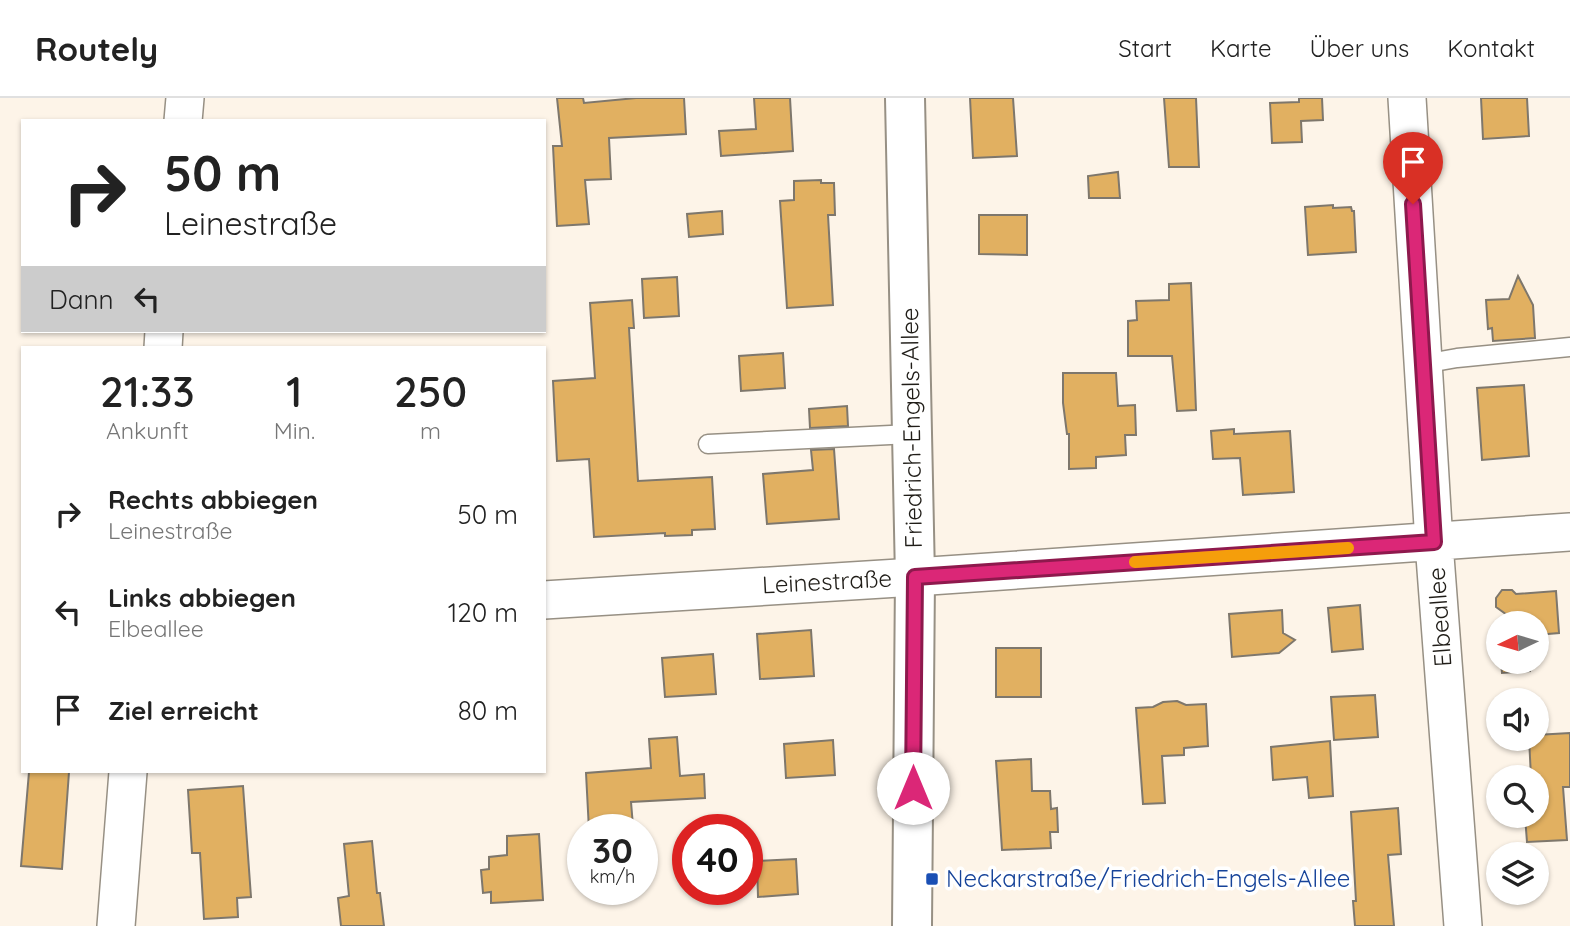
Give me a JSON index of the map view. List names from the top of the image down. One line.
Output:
{"streets":{"street":["Friedrich-Engels-Allee","Leinestraße","Elbeallee"]},"crossings":[["Friedrich-Engels-Allee","Leinestraße"],["Leinestraße","Elbeallee"]],"places":{"transit":["Neckarstraße/Friedrich-Engels-Allee"]},"north":"left","page":{"header":"Routely","nav":["Start","Karte","Über uns","Kontakt"],"turn":["50 m","Leinestraße"],"then":"Dann","eta":["21:33","Ankunft","1","Min.","250","m"],"list":[{"name":"Rechts abbiegen","note":"Leinestraße","value":"50 m"},{"name":"Links abbiegen","note":"Elbeallee","value":"120 m"},{"name":"Ziel erreicht","value":"80 m"}],"speed":"30 km/h","limit":"40"}}
